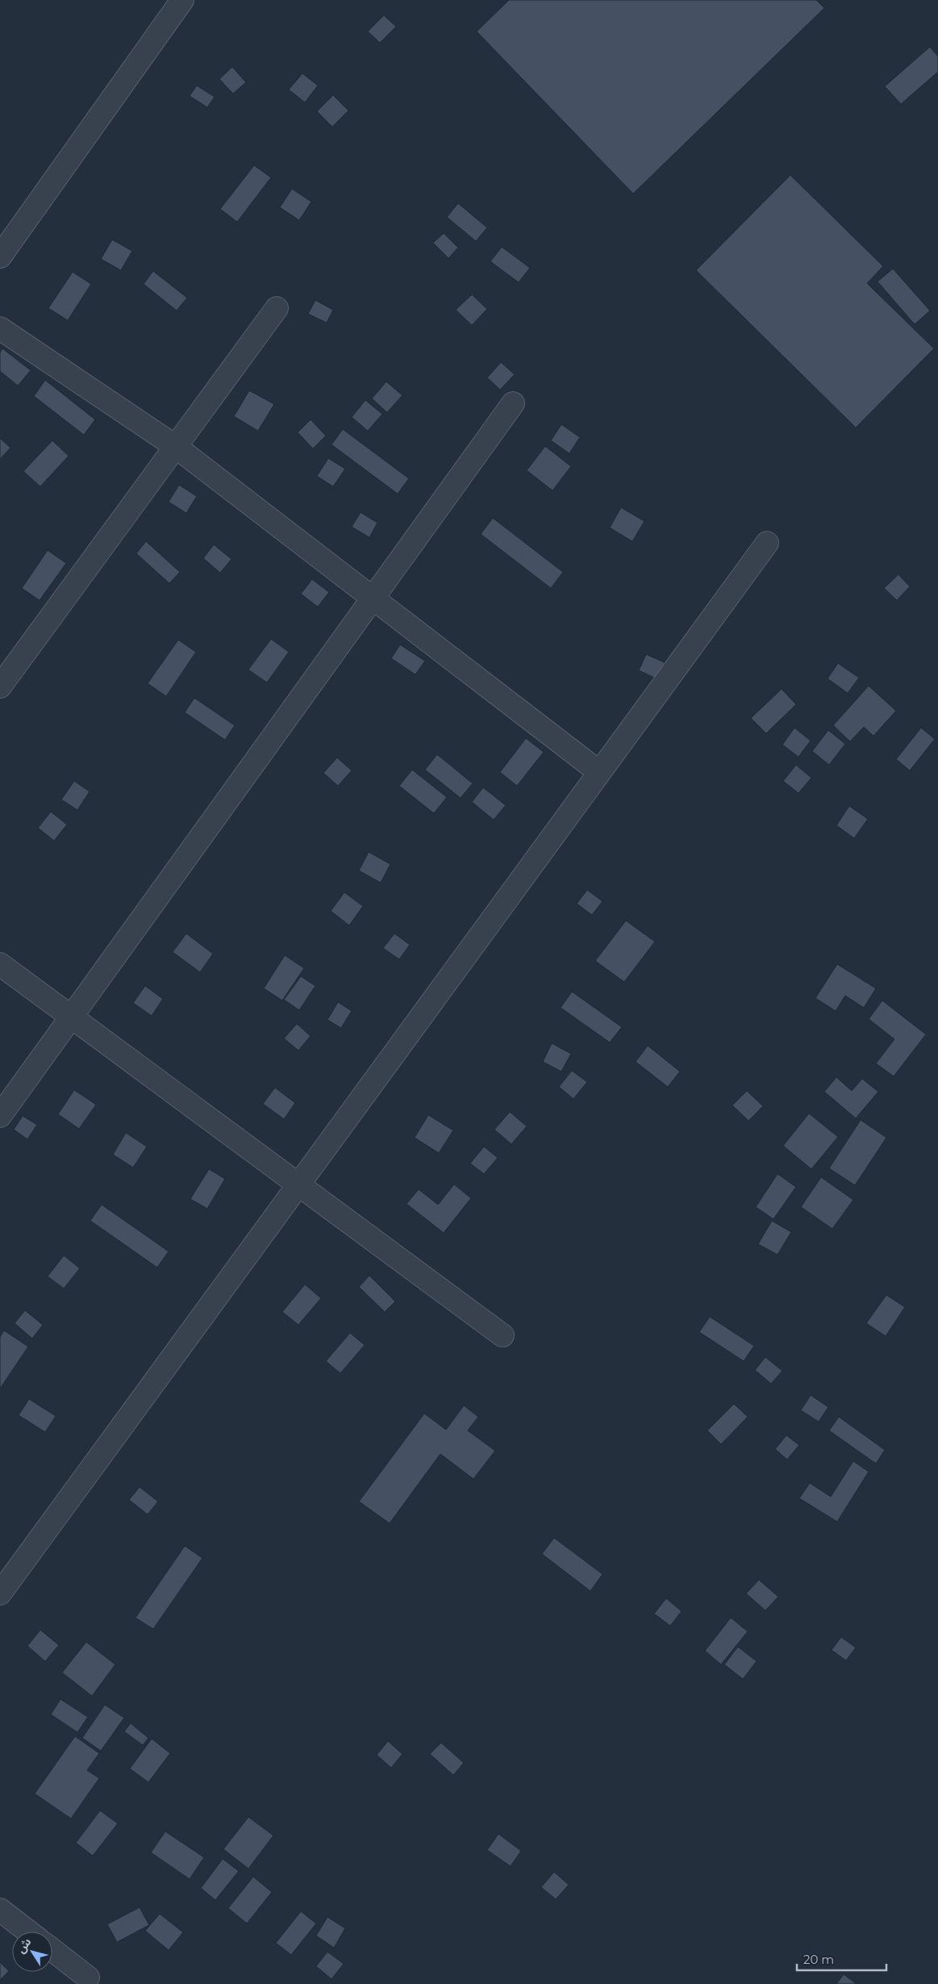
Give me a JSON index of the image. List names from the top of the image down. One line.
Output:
{"scale_bar":"20 m","north":"top left"}
